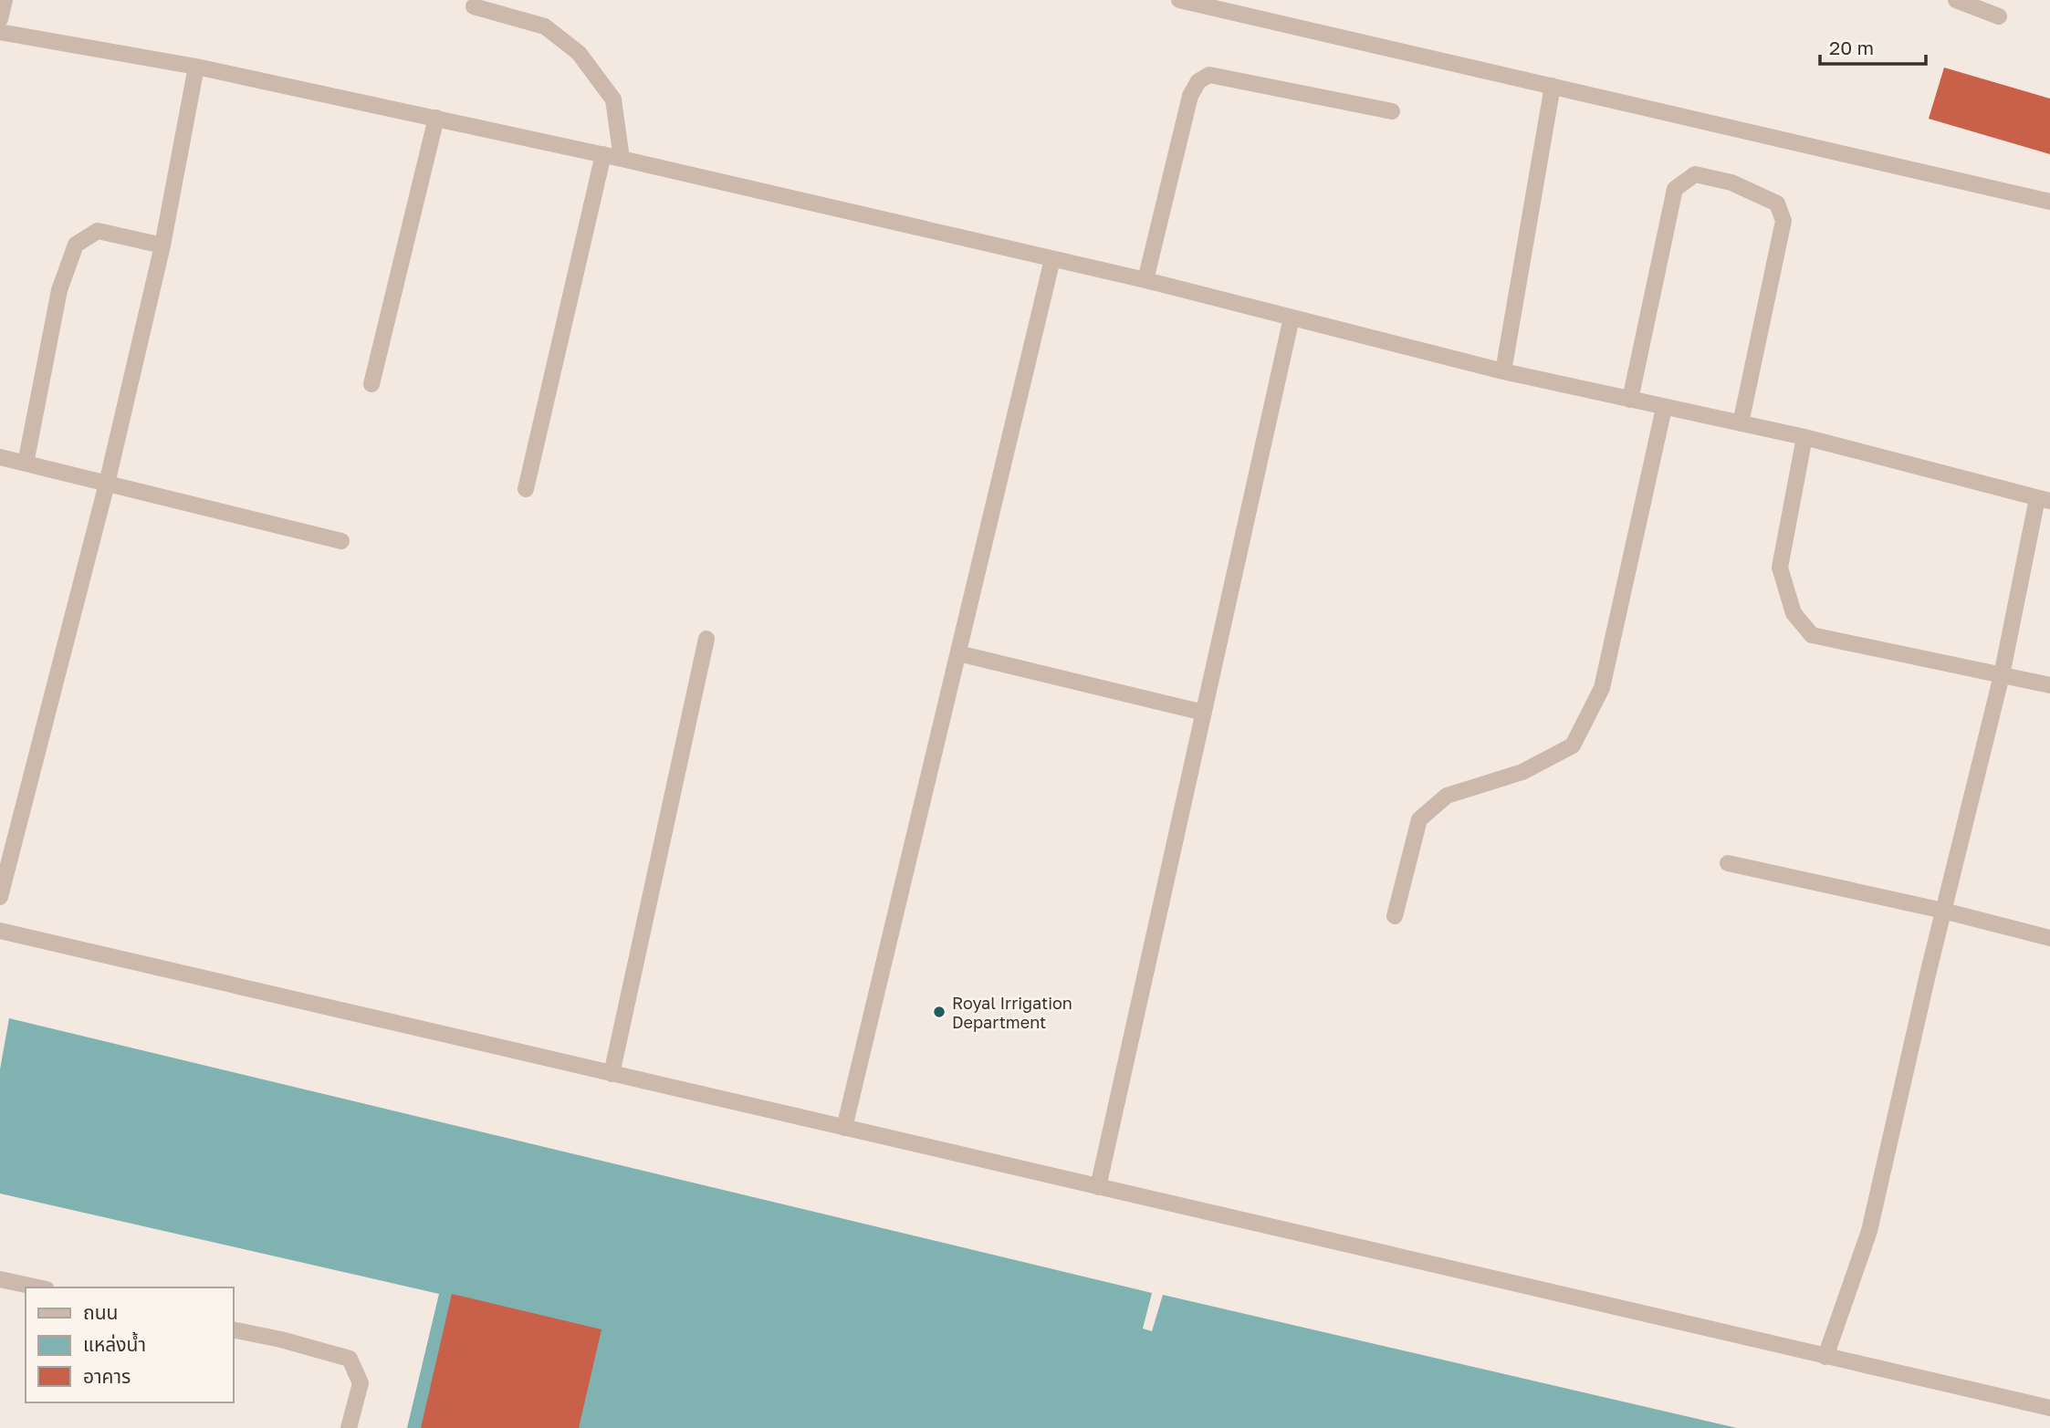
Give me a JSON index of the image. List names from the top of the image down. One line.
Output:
{"places":["Royal Irrigation Department"],"legend":["ถนน","แหล่งน้ำ","อาคาร"],"scale_bar":"20 m"}
